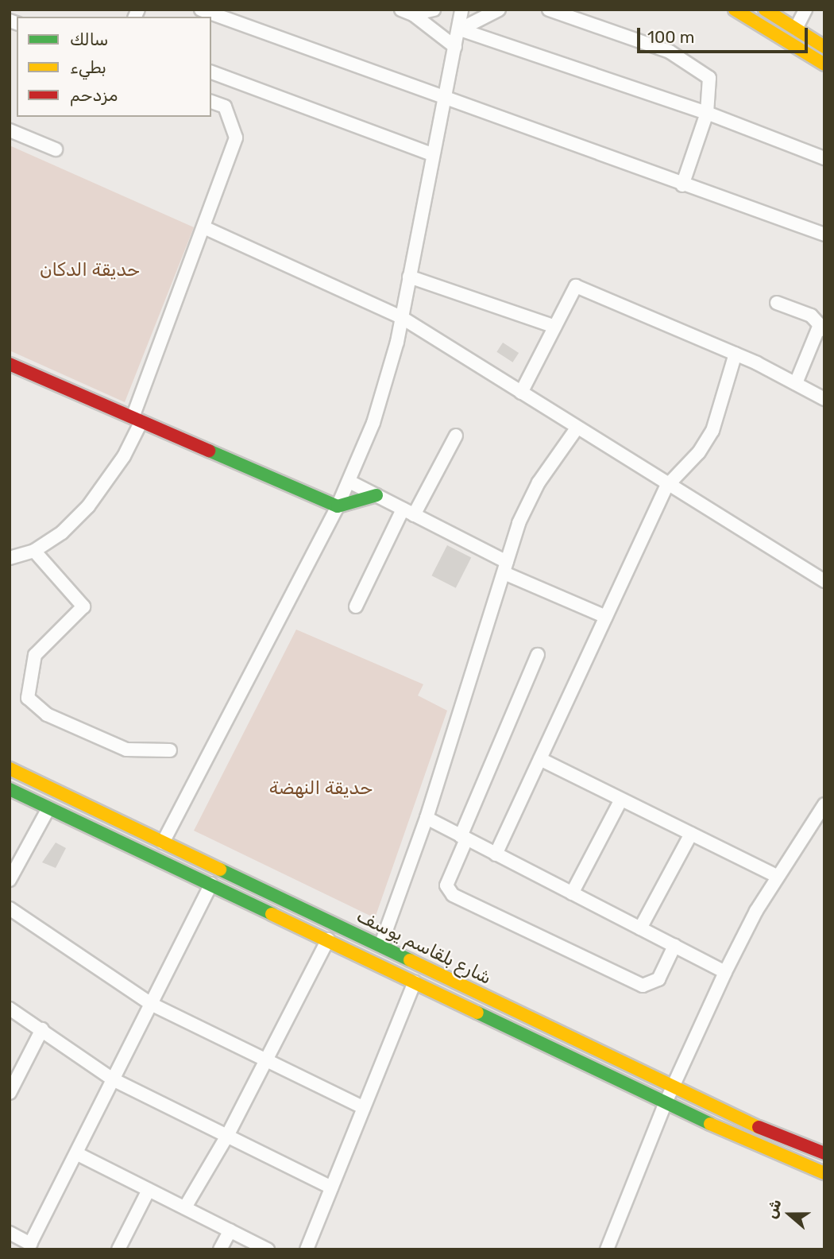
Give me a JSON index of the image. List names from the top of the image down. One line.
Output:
{"streets":{"main road":["شارع بلقاسم يوسف"]},"parks":["حديقة الدكان","حديقة النهضة"],"legend":["سالك","بطيء","مزدحم"],"scale_bar":"100 m","north":"left"}
